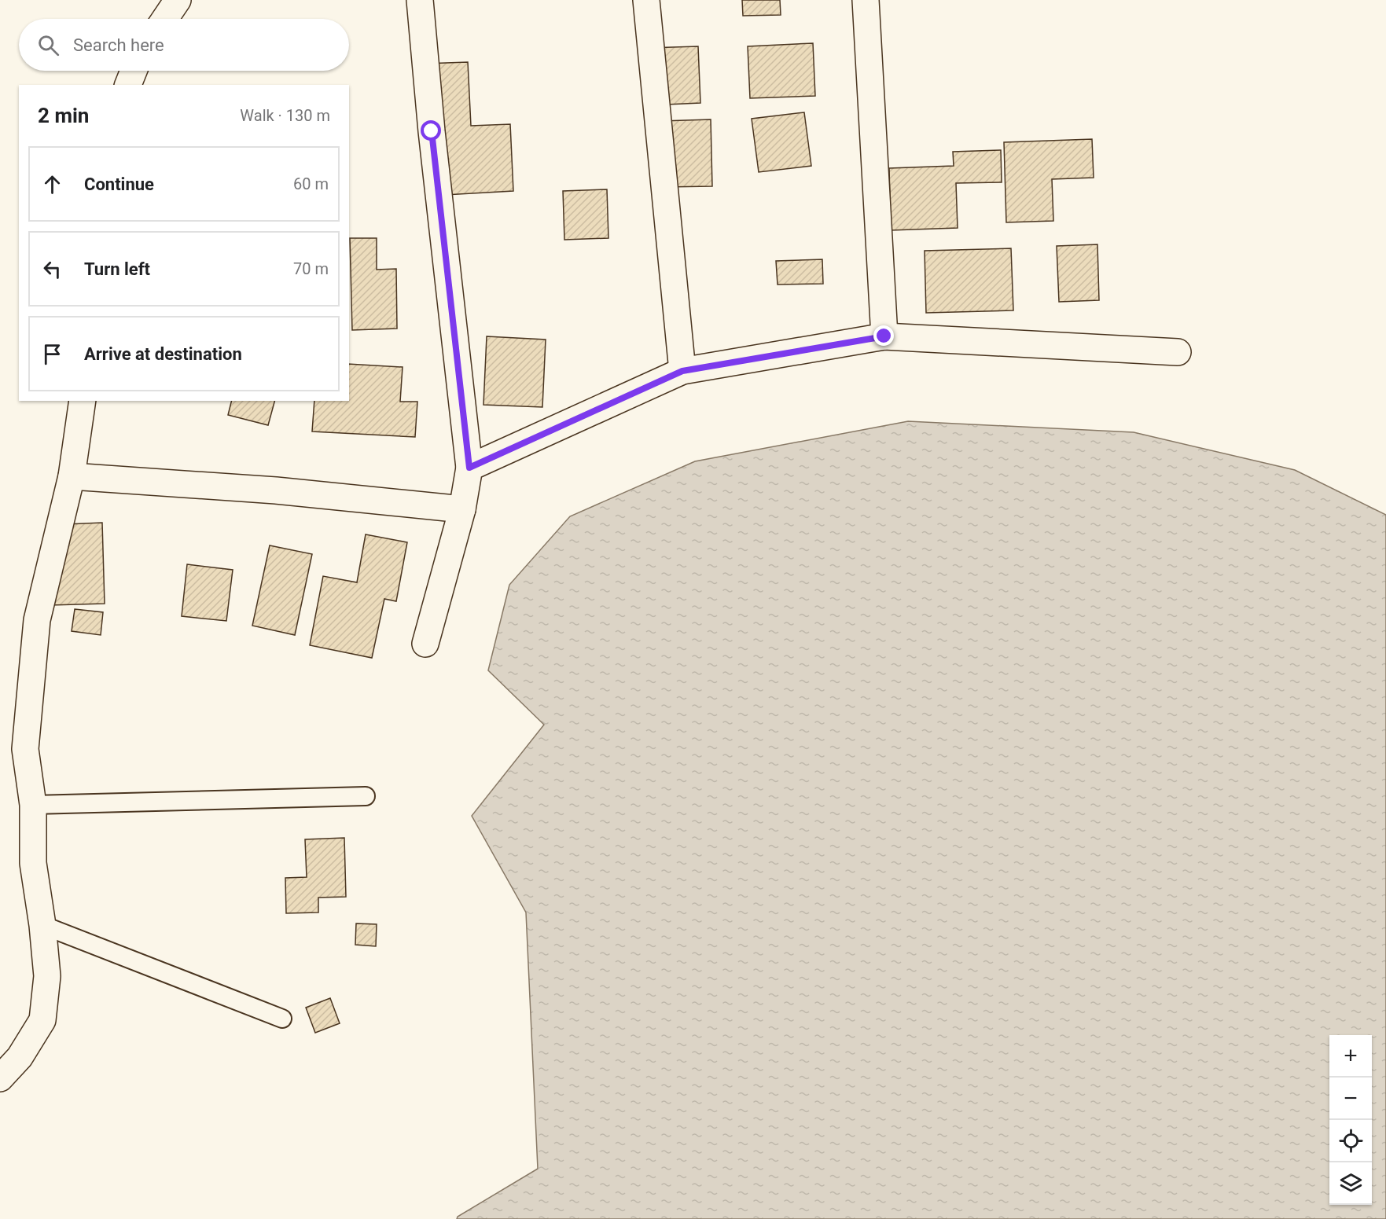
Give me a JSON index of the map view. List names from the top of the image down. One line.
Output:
{"page":{"search":"Search here","heading":["2 min","Walk · 130 m"],"list":[["Continue","60 m"],["Turn left","70 m"],"Arrive at destination"],"map_buttons":["+","−"]}}
